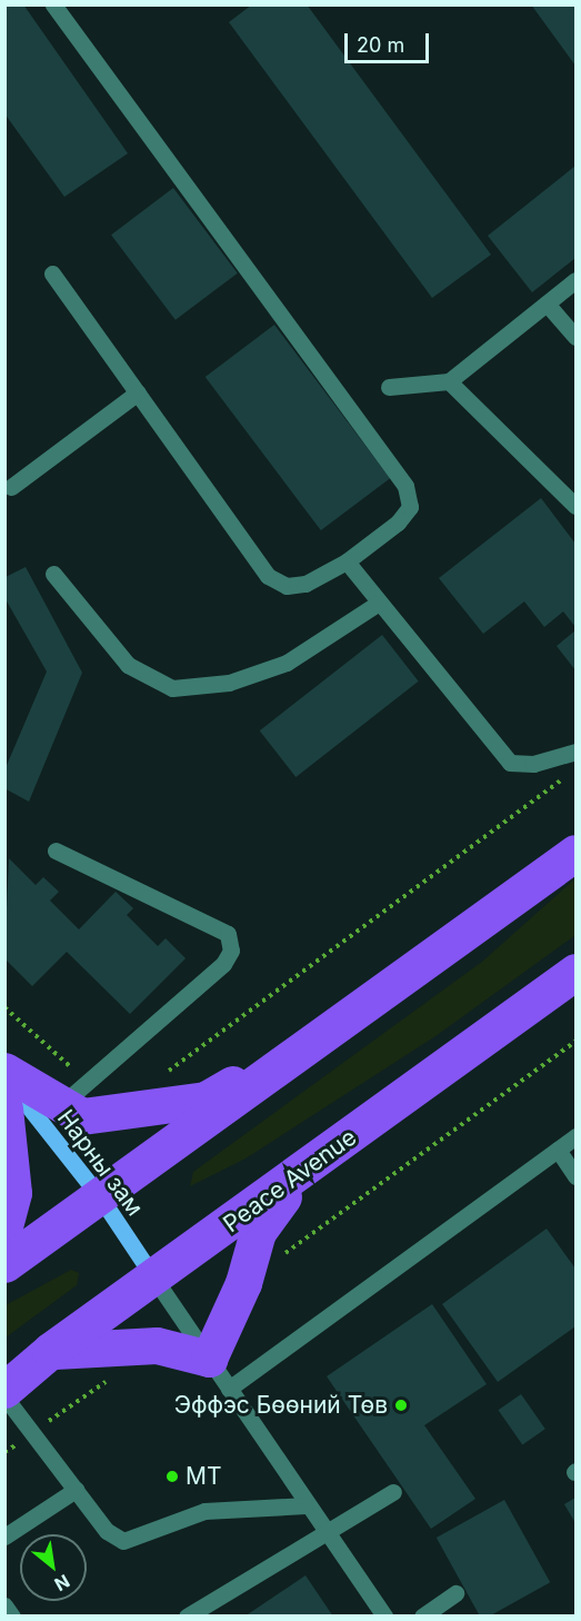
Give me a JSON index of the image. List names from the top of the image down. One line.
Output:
{"streets":{"highway":["Peace Avenue"],"main road":["Нарны зам"]},"crossings":[["Нарны зам","Peace Avenue"]],"places":["Эффэс Бөөний Төв","МТ"],"scale_bar":"20 m","north":"bottom right"}
